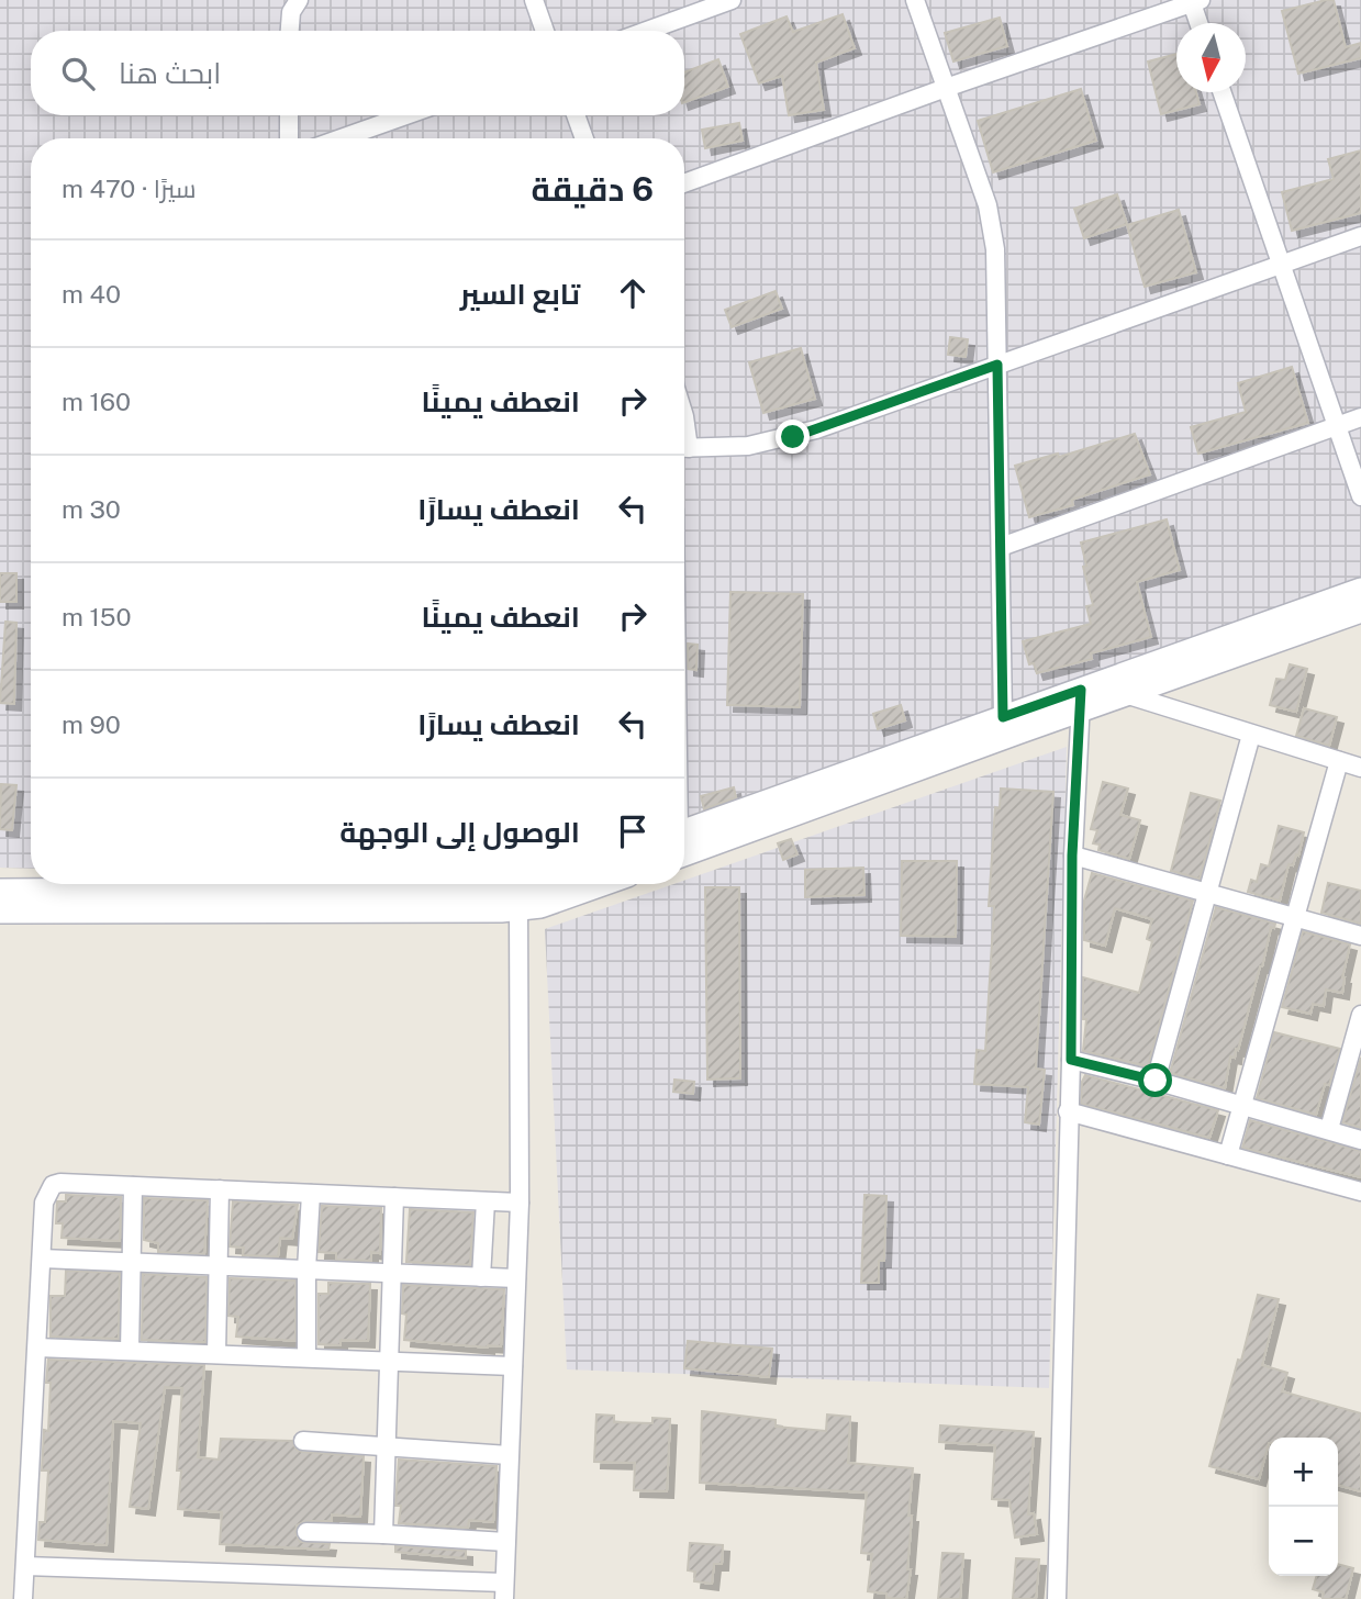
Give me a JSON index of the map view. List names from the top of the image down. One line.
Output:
{"north":"bottom","page":{"search":"ابحث هنا","heading":["6 دقيقة","سيرًا · 470 m"],"list":[["تابع السير","40 m"],["انعطف يمينًا","160 m"],["انعطف يسارًا","30 m"],["انعطف يمينًا","150 m"],["انعطف يسارًا","90 m"],"الوصول إلى الوجهة"],"map_buttons":["+","−"]}}
